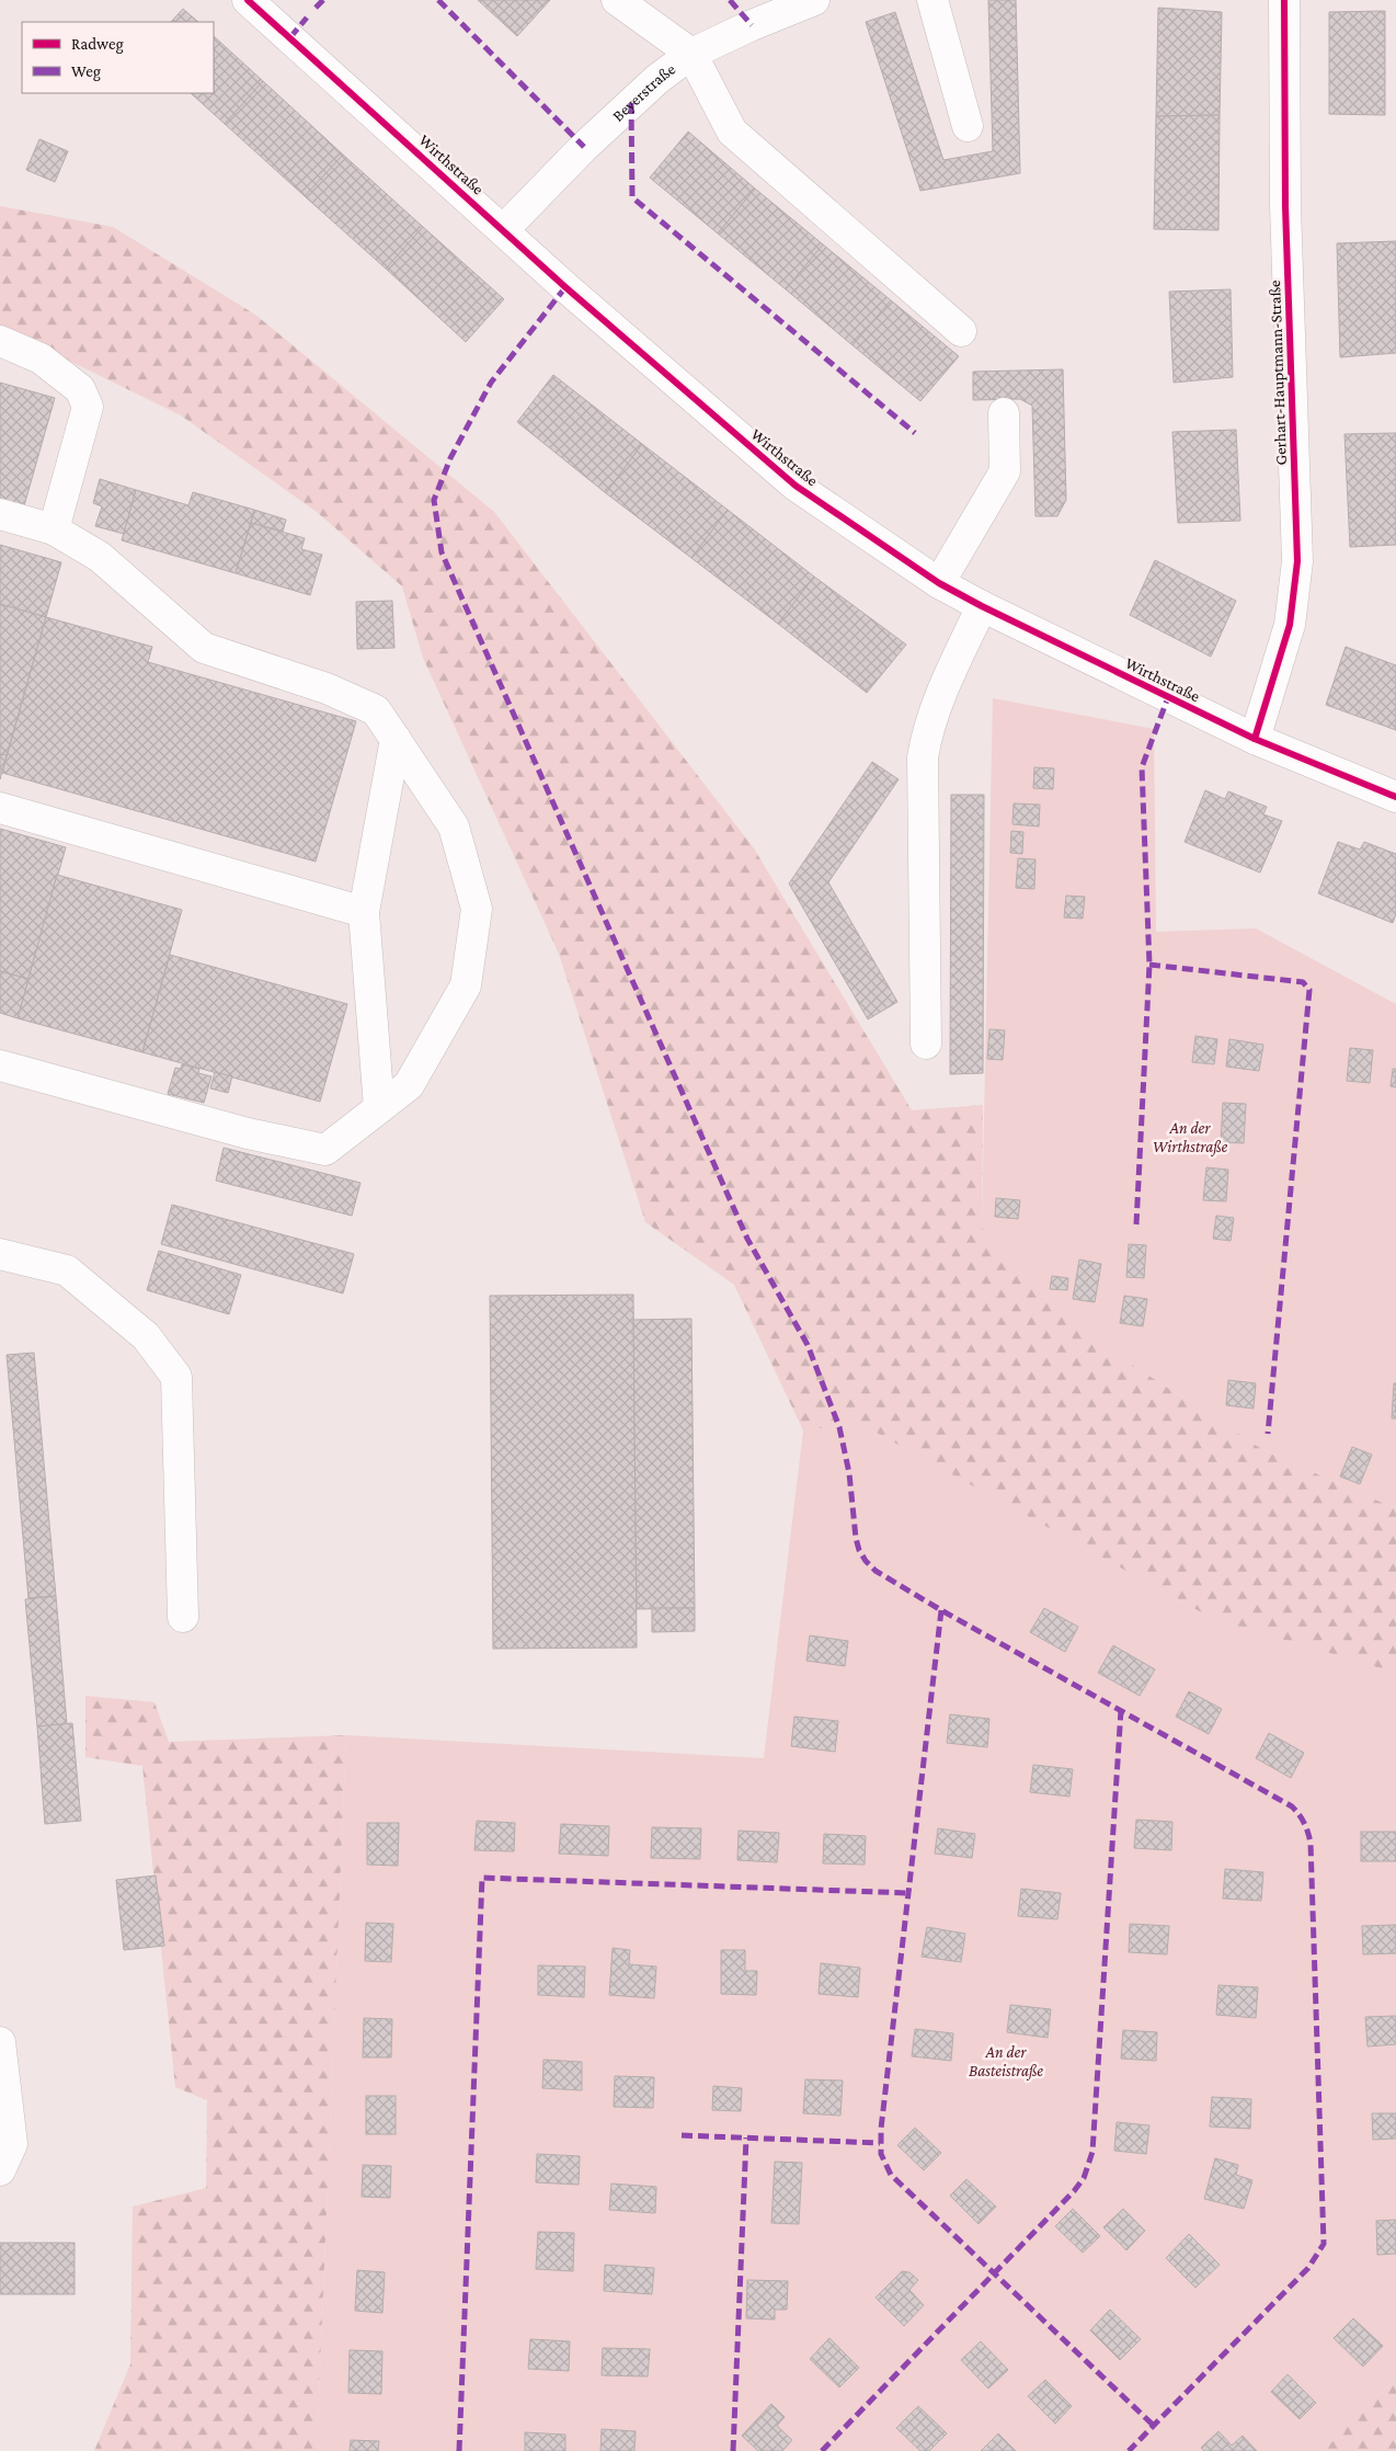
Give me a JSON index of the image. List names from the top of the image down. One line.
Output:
{"streets":{"street":["Beyerstraße","Wirthstraße","Gerhart-Hauptmann-Straße"]},"crossings":[["Beyerstraße","Wirthstraße"],["Wirthstraße","Gerhart-Hauptmann-Straße"]],"parks":["An der Wirthstraße","An der Basteistraße"],"legend":["Radweg","Weg"]}
